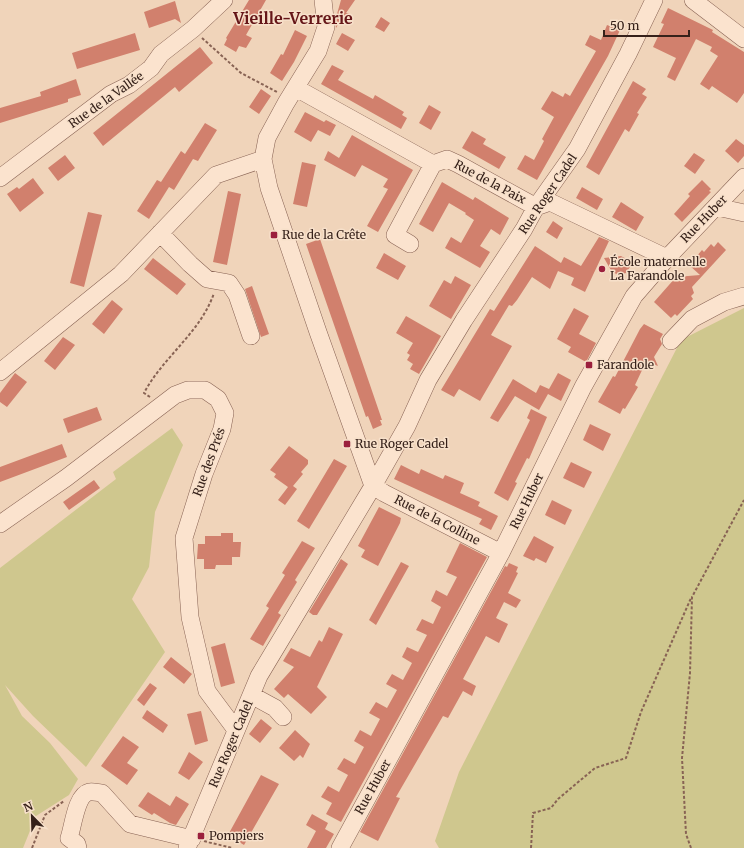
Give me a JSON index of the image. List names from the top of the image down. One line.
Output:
{"streets":{"street":["Rue de la Vallée","Rue de la Paix","Rue Roger Cadel","Rue Huber","Rue des Prés","Rue de la Colline"]},"crossings":[["Rue de la Paix","Rue Roger Cadel"],["Rue de la Paix","Rue Huber"],["Rue Roger Cadel","Rue des Prés"],["Rue Roger Cadel","Rue de la Colline"],["Rue Huber","Rue de la Colline"]],"districts":["Vieille-Verrerie"],"places":{"transit":["Rue de la Crête","Farandole","Rue Roger Cadel","Pompiers"],"other":["École maternelle La Farandole"]},"scale_bar":"50 m","north":"top left"}
